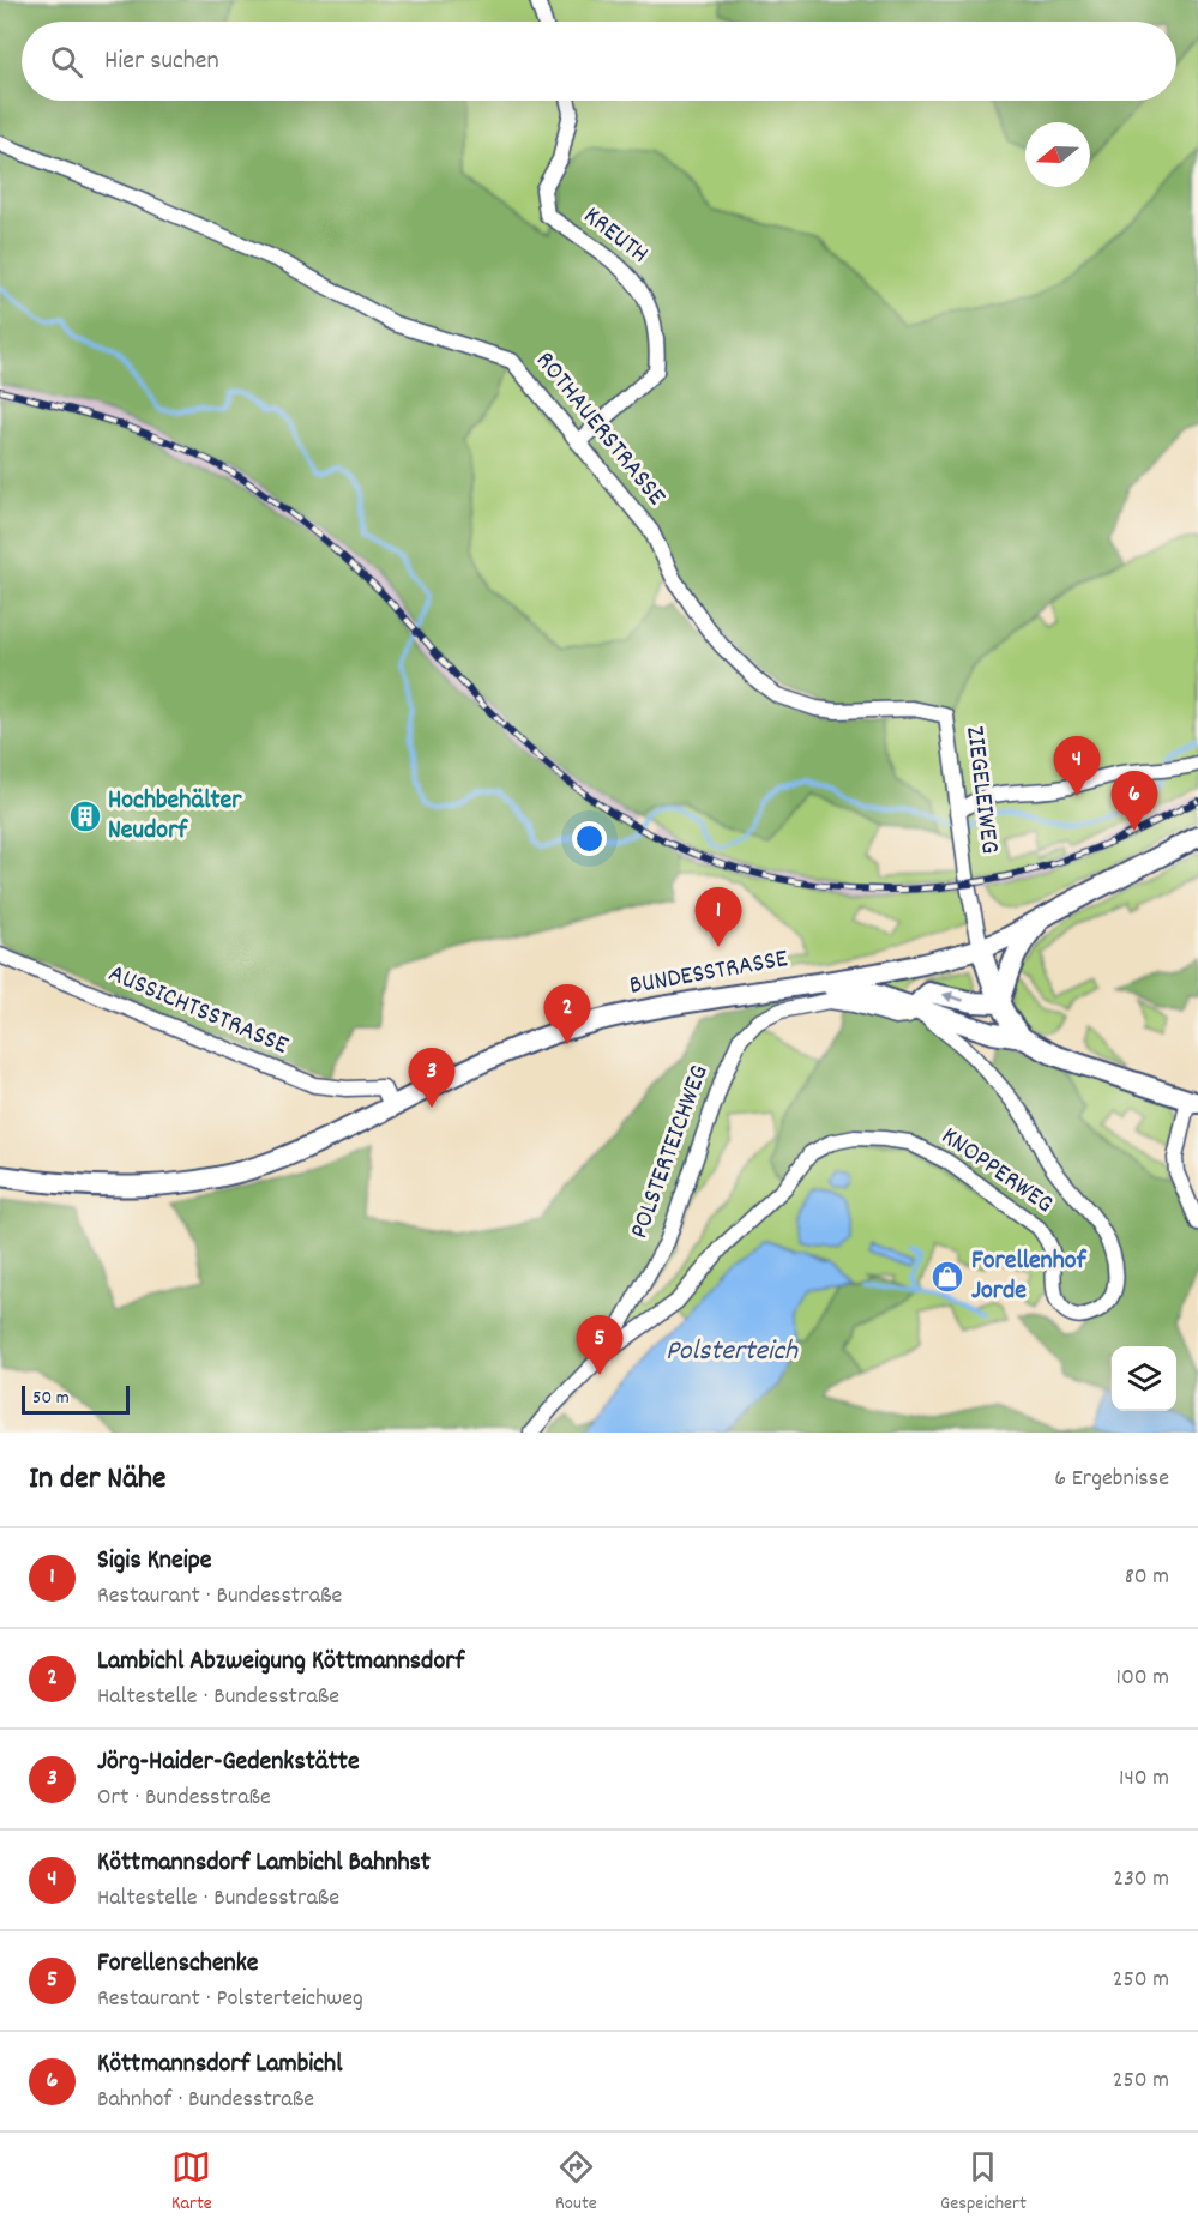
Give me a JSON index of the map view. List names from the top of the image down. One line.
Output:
{"streets":{"main road":["BUNDESSTRASSE"],"street":["KREUTH","ROTHAUERSTRASSE","ZIEGELEIWEG","AUSSICHTSSTRASSE","POLSTERTEICHWEG","KNOPPERWEG"]},"crossings":[["KREUTH","ROTHAUERSTRASSE"],["ROTHAUERSTRASSE","ZIEGELEIWEG"],["ZIEGELEIWEG","BUNDESSTRASSE"],["BUNDESSTRASSE","AUSSICHTSSTRASSE"],["POLSTERTEICHWEG","KNOPPERWEG"]],"water":["Polsterteich"],"places":{"building":["Hochbehälter Neudorf"],"shop":["Forellenhof Jorde"]},"scale_bar":"50 m","north":"left","page":{"search":"Hier suchen","pins":["4","6","1","2","3","5"],"scale":"50 m","heading":["In der Nähe","6 Ergebnisse"],"list":[{"mark":"1","name":"Sigis Kneipe","note":"Restaurant · Bundesstraße","value":"80 m"},{"mark":"2","name":"Lambichl Abzweigung Köttmannsdorf","note":"Haltestelle · Bundesstraße","value":"100 m"},{"mark":"3","name":"Jörg-Haider-Gedenkstätte","note":"Ort · Bundesstraße","value":"140 m"},{"mark":"4","name":"Köttmannsdorf Lambichl Bahnhst","note":"Haltestelle · Bundesstraße","value":"230 m"},{"mark":"5","name":"Forellenschenke","note":"Restaurant · Polsterteichweg","value":"250 m"},{"mark":"6","name":"Köttmannsdorf Lambichl","note":"Bahnhof · Bundesstraße","value":"250 m"}],"nav":["Karte","Route","Gespeichert"]}}
